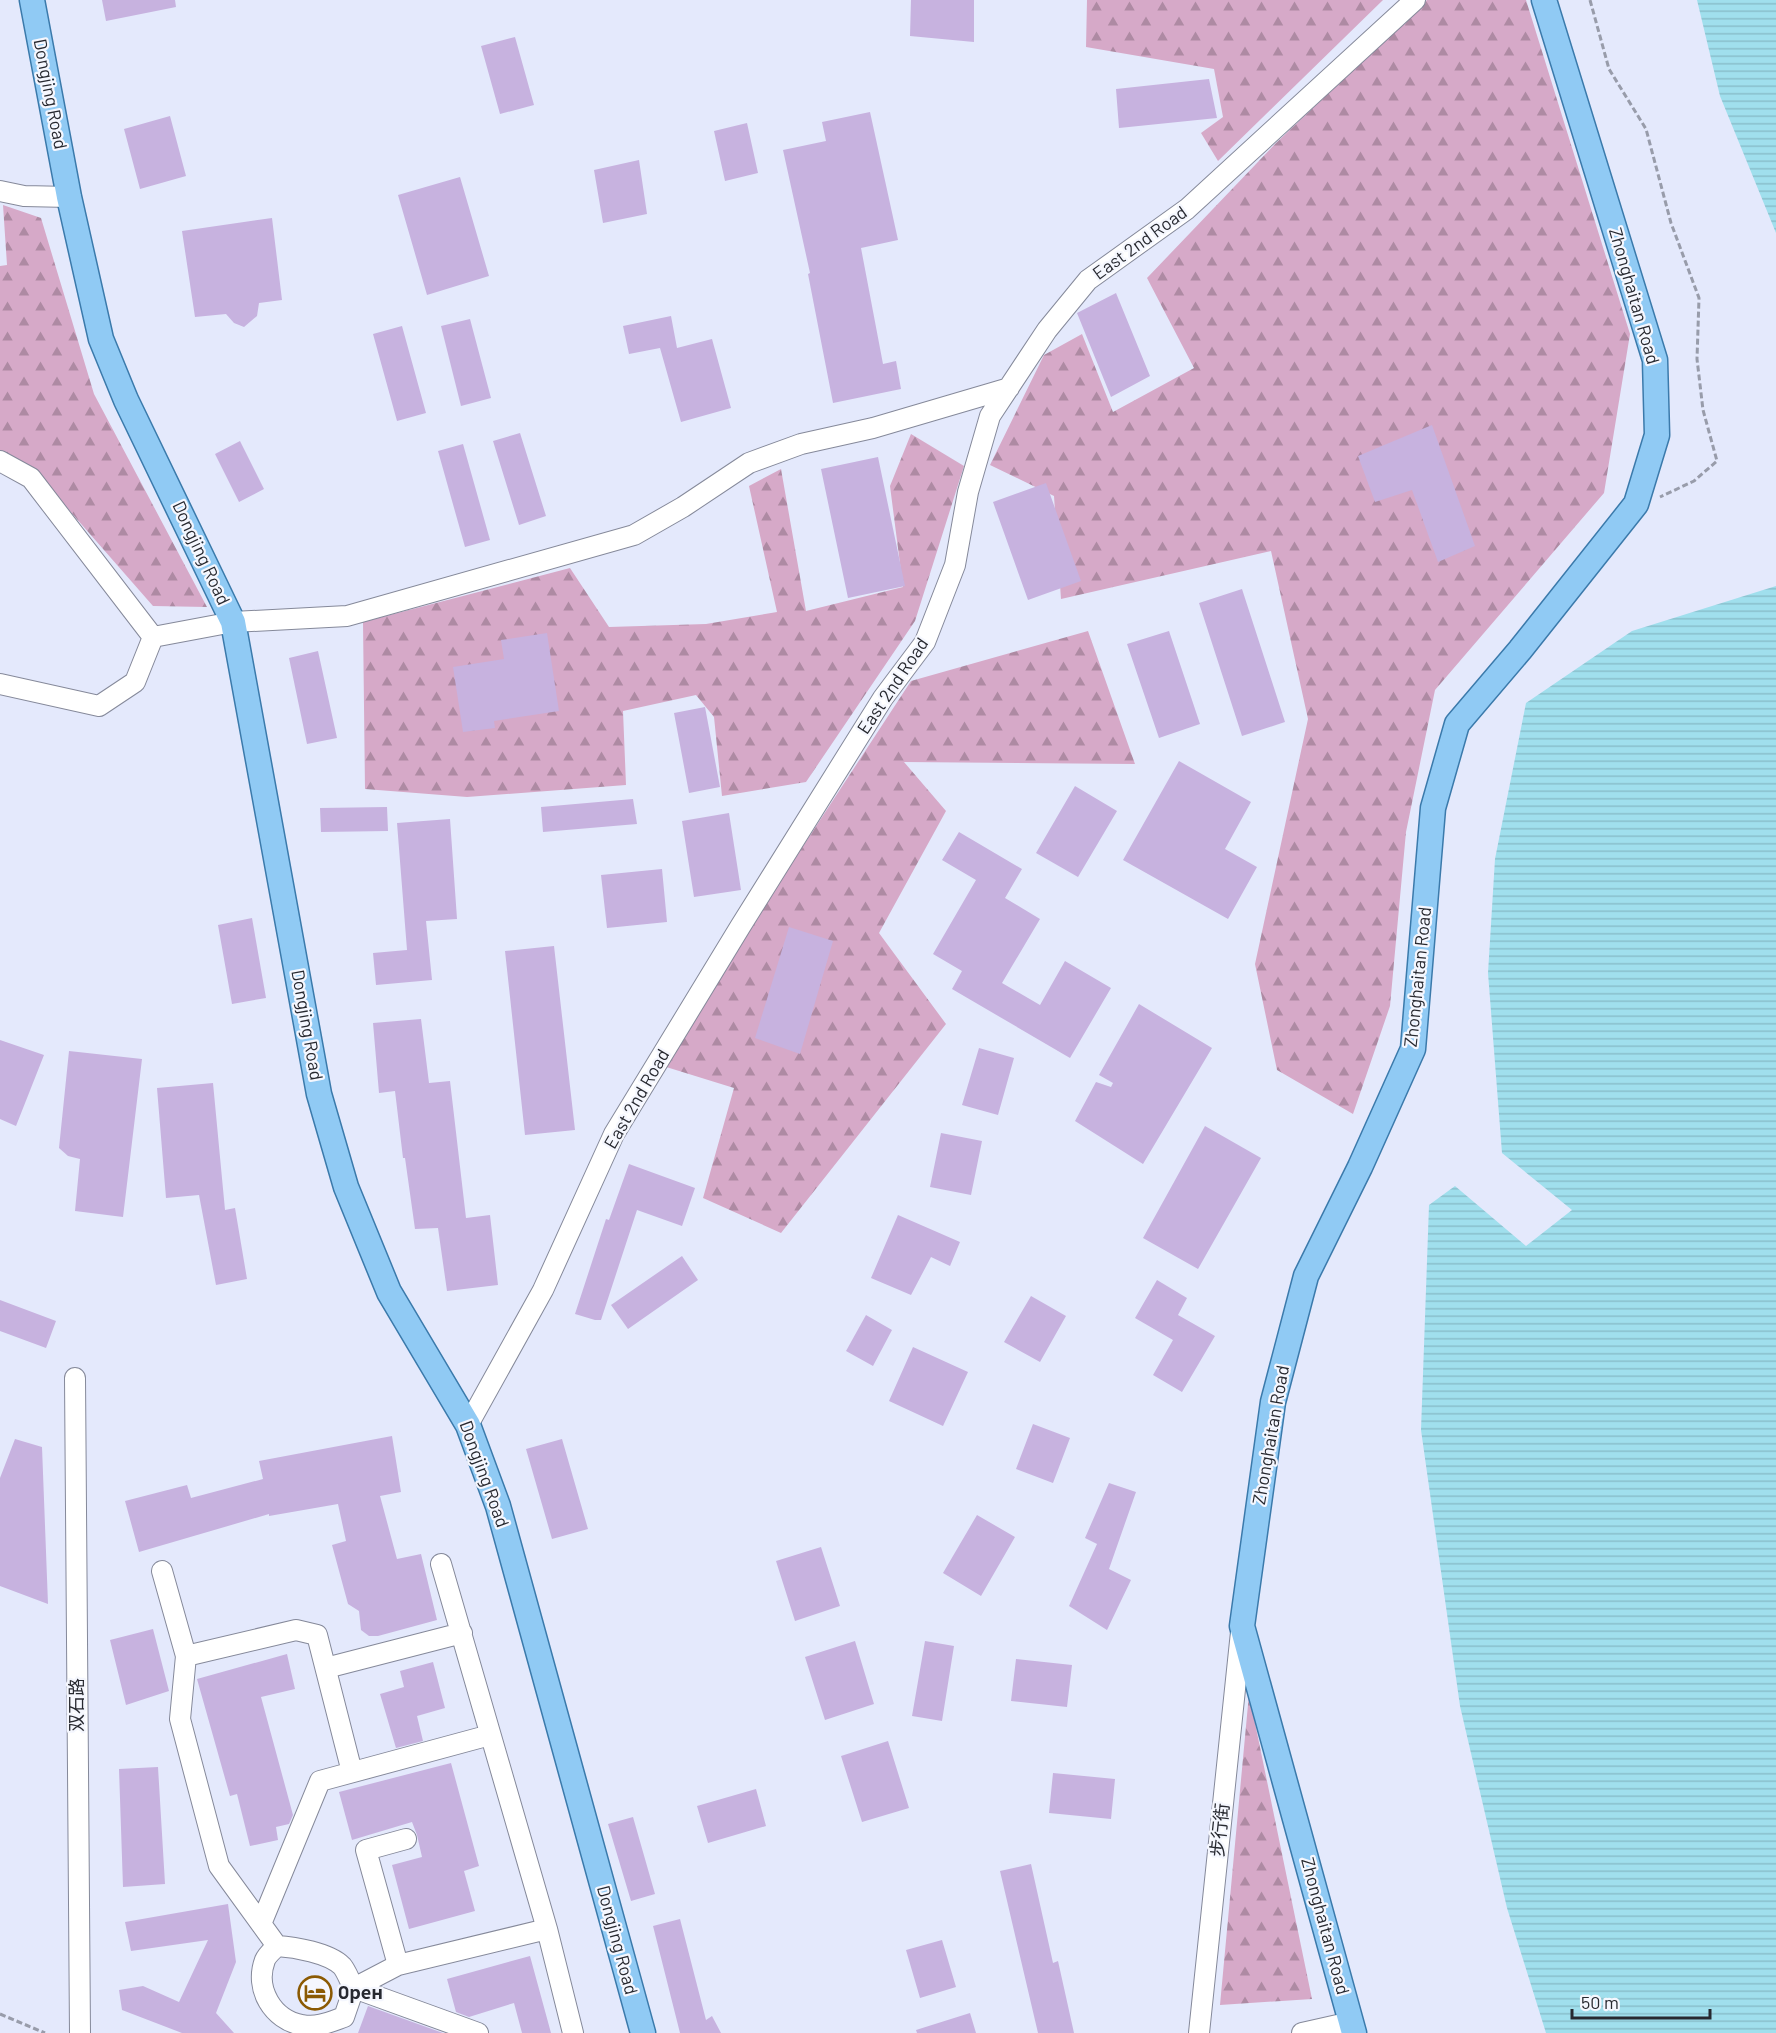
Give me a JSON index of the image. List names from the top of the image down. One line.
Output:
{"streets":{"main road":["Dongjing Road","Zhonghaitan Road"],"street":["East 2nd Road","双石路","步行街"]},"crossings":[["Dongjing Road","East 2nd Road"],["Zhonghaitan Road","步行街"]],"places":{"hotel":["Oрен"]},"scale_bar":"50 m"}
